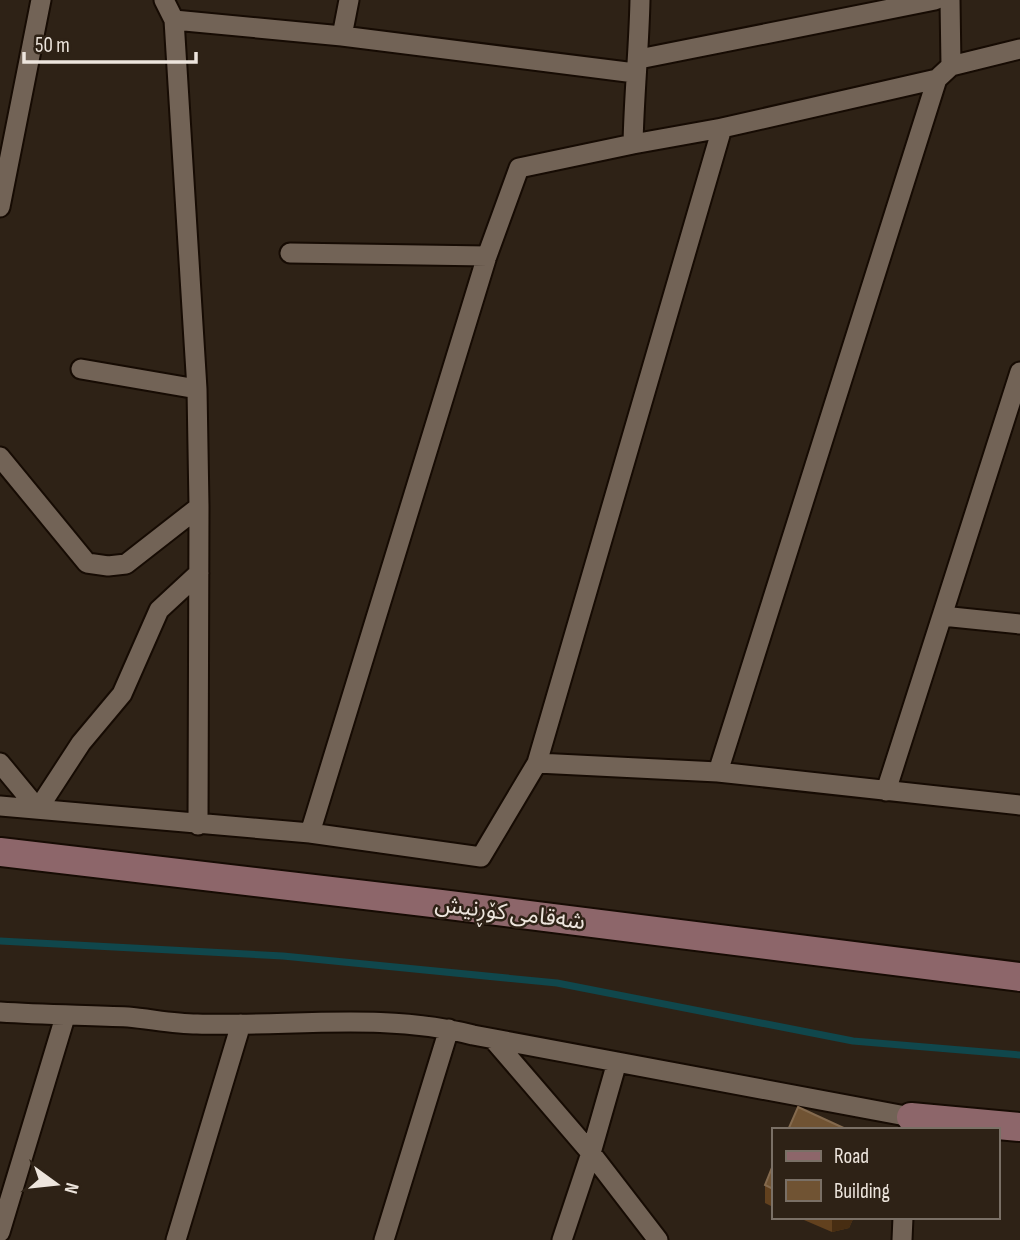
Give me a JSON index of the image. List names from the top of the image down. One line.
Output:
{"streets":{"main road":["شەقامی کۆڕنیش"]},"legend":["Road","Building"],"scale_bar":"50 m","north":"right"}
